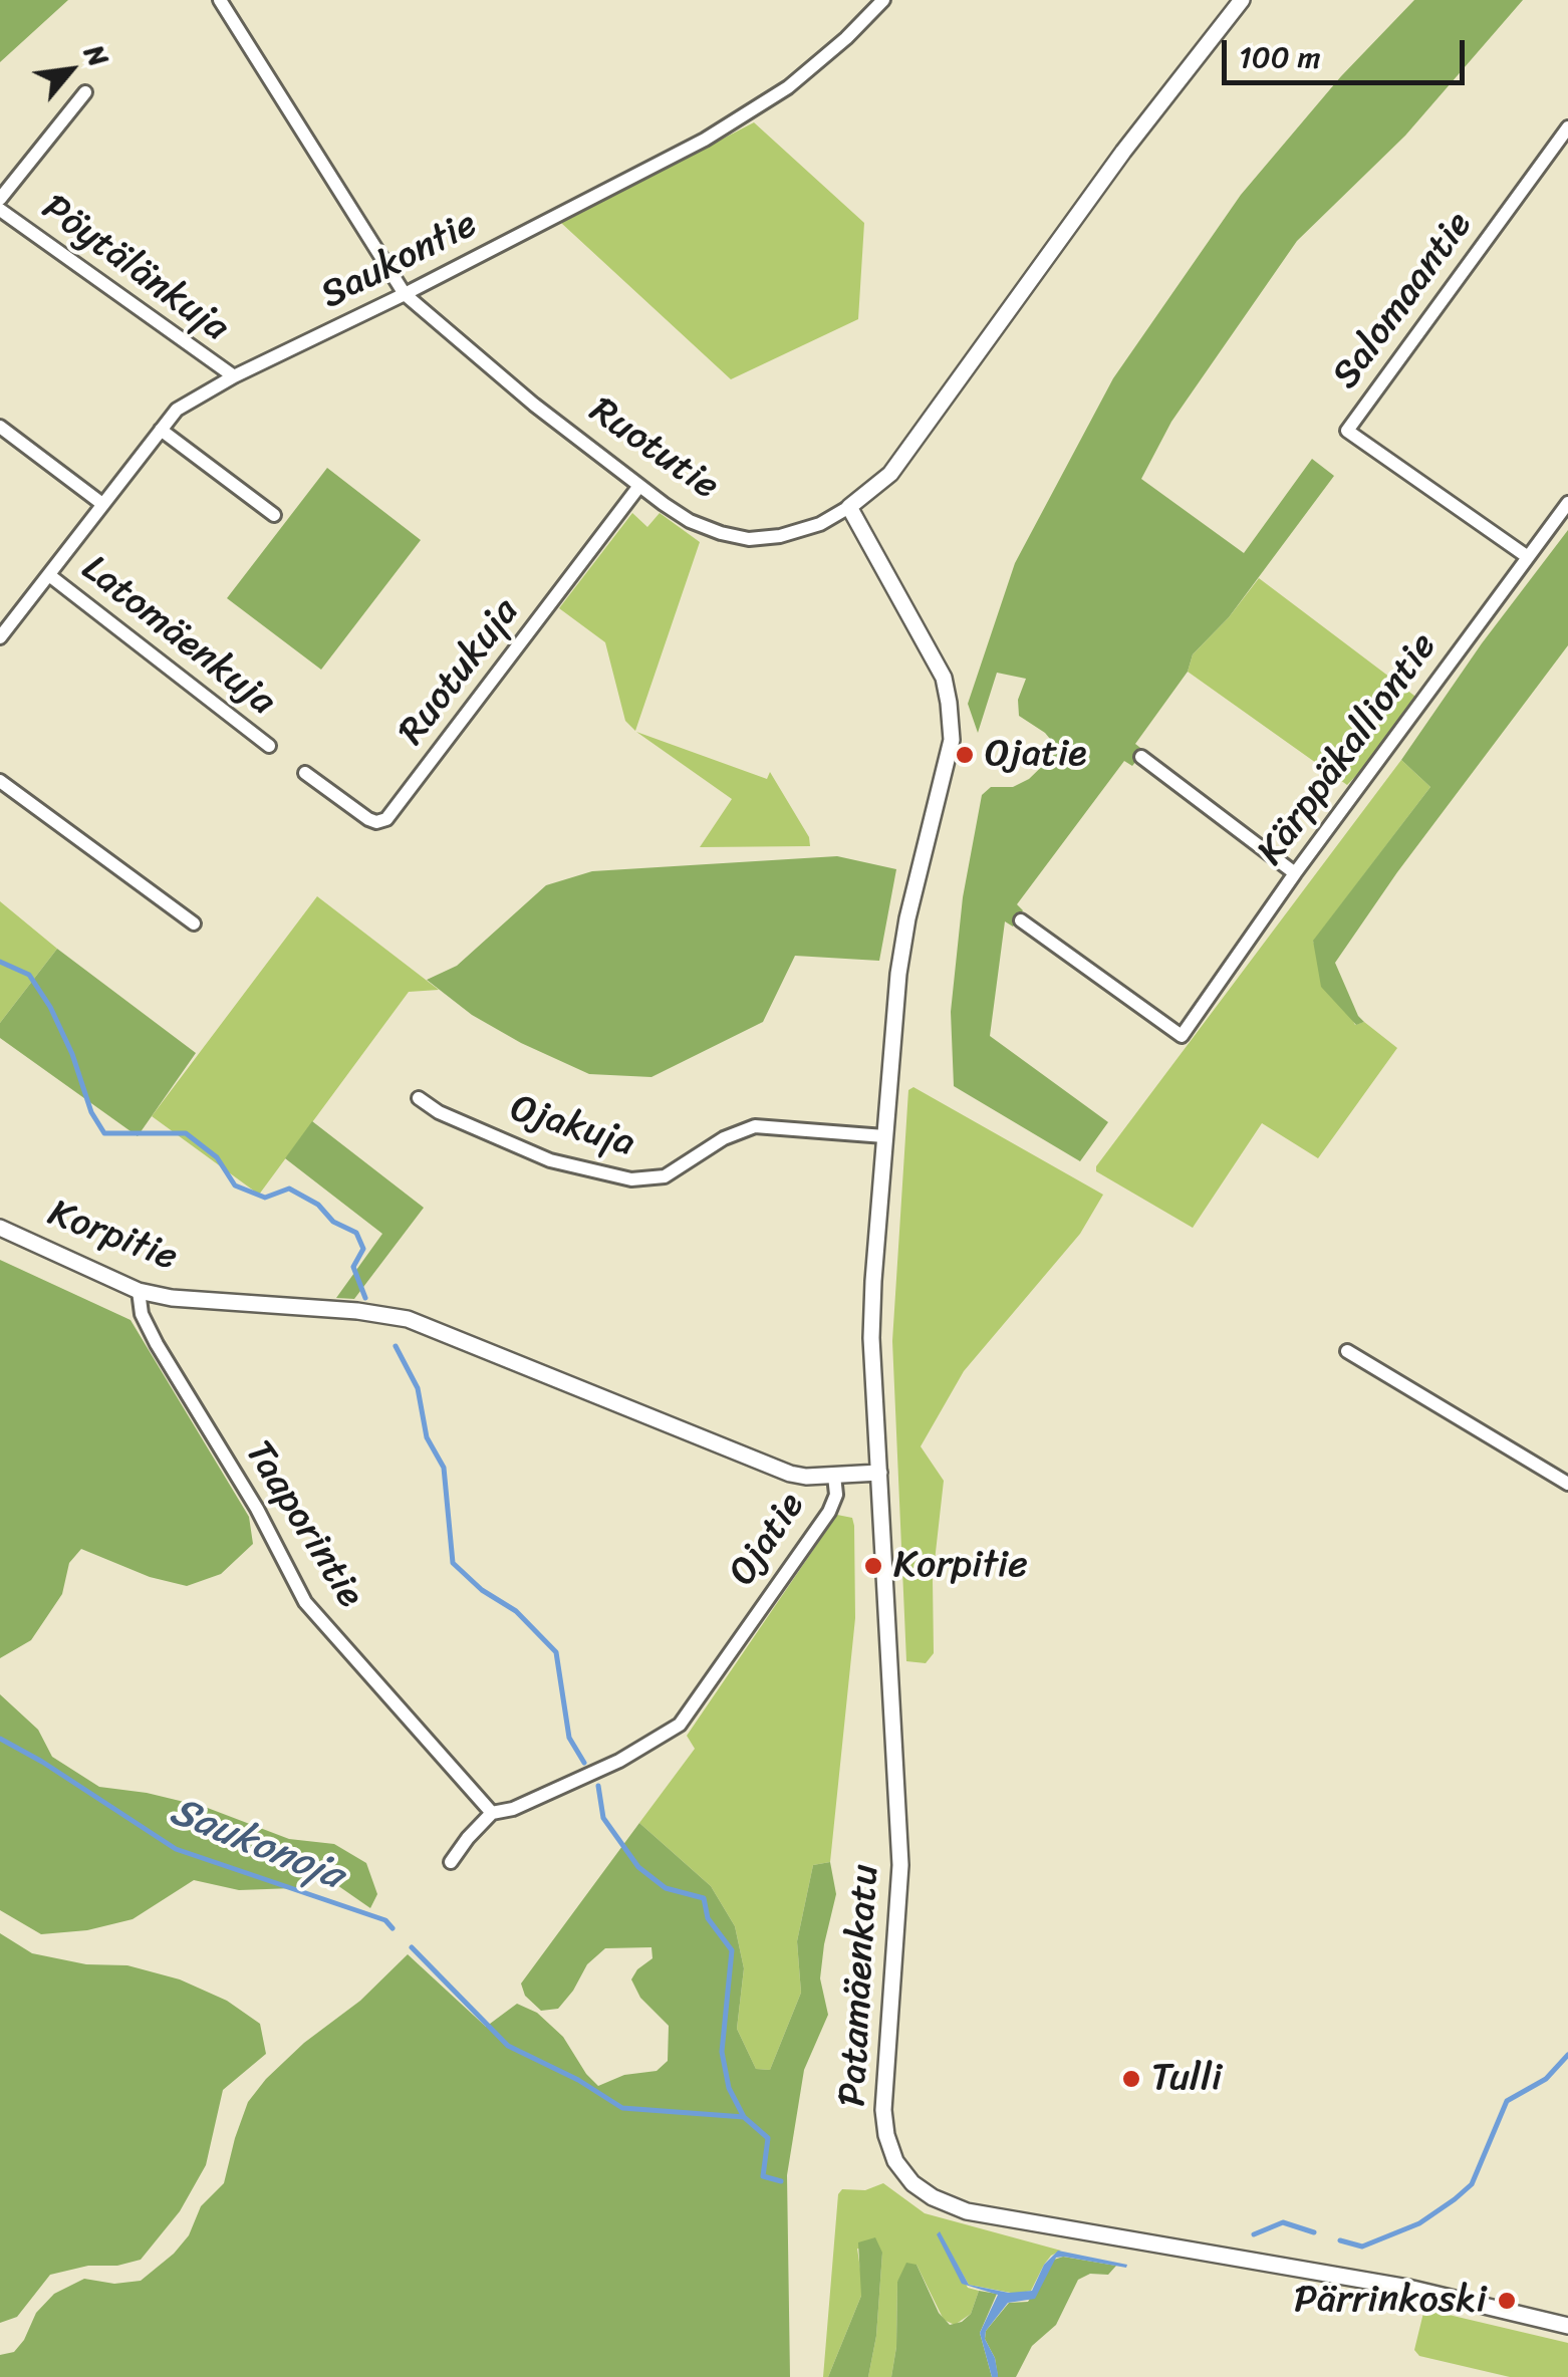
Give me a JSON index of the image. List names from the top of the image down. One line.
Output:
{"streets":{"street":["Saukontie","Pöytälänkuja","Salomaantie","Ruotutie","Latomäenkuja","Ruotukuja","Kärppäkalliontie","Ojakuja","Korpitie","Taaporintie","Ojatie","Patamäenkatu"]},"crossings":[["Saukontie","Pöytälänkuja"],["Saukontie","Ruotutie"],["Saukontie","Latomäenkuja"],["Salomaantie","Kärppäkalliontie"],["Ruotutie","Ruotukuja"],["Korpitie","Taaporintie"],["Korpitie","Ojatie"],["Taaporintie","Ojatie"],["Ojatie","Patamäenkatu"]],"water":["Saukonoja"],"places":["Ojatie","Korpitie","Tulli","Pärrinkoski"],"scale_bar":"100 m","north":"top right"}
